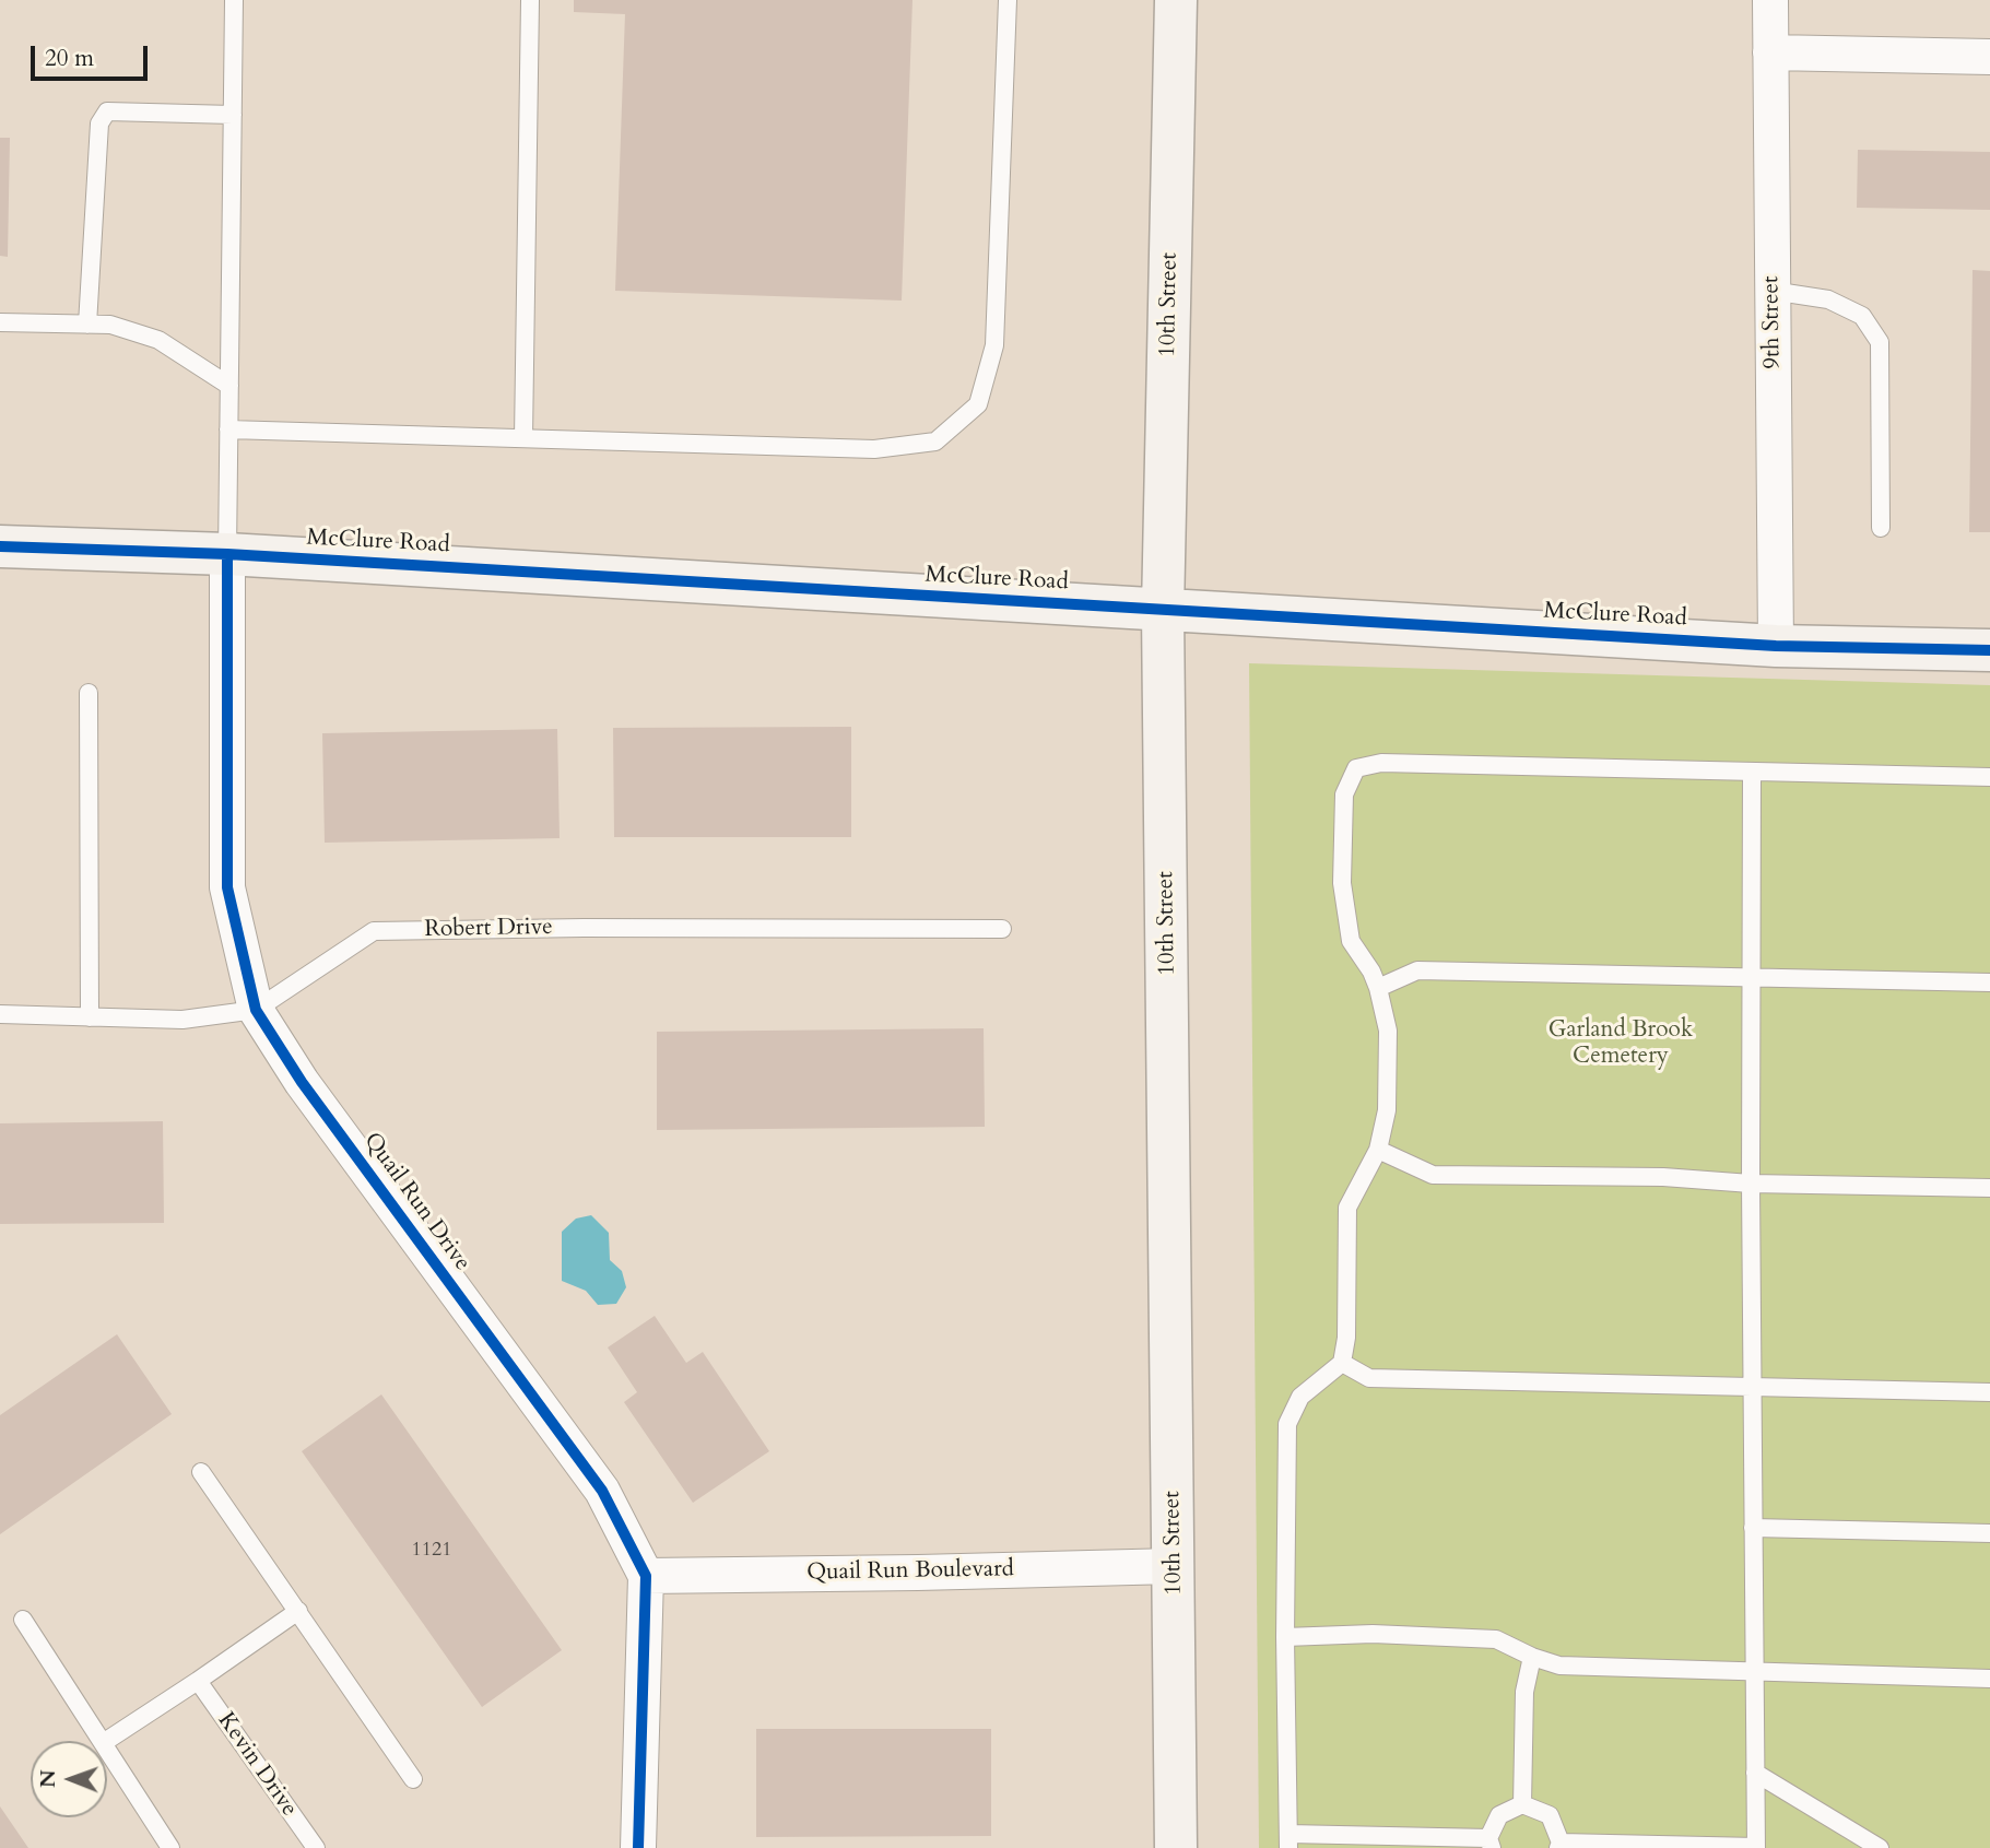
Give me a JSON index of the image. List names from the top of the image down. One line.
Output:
{"streets":{"street":["10th Street","9th Street","McClure Road","Quail Run Drive","Quail Run Boulevard"],"lane":["Robert Drive","Kevin Drive"]},"crossings":[["10th Street","McClure Road"],["10th Street","Quail Run Boulevard"],["9th Street","McClure Road"],["McClure Road","Quail Run Drive"],["Robert Drive","Quail Run Drive"],["Quail Run Drive","Quail Run Boulevard"]],"parks":["Garland Brook Cemetery"],"house_numbers":["1121"],"scale_bar":"20 m","north":"left"}
